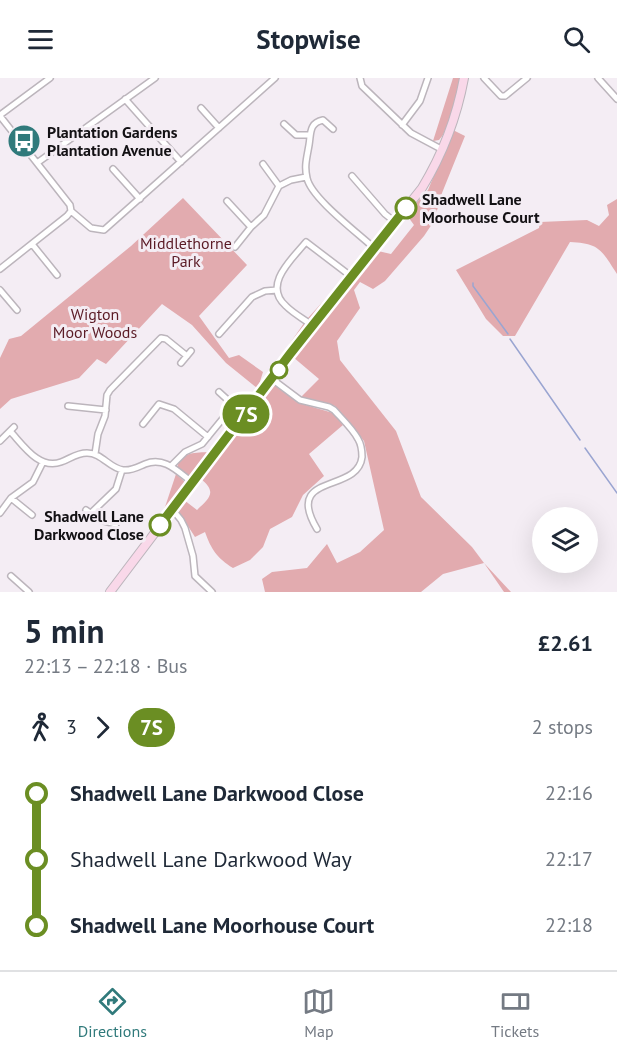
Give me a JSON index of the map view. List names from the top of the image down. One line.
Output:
{"parks":["Middlethorne Park","Wigton Moor Woods"],"places":{"bus stop":["Plantation Gardens Plantation Avenue"],"other":["Shadwell Lane Moorhouse Court","Shadwell Lane Darkwood Close"]},"lines":["bus line 7S"],"page":{"header":"Stopwise","on_map":"7S","heading":["5 min","22:13 – 22:18 · Bus","£2.61"],"legs":["3","7S","2 stops"],"list":[{"name":"Shadwell Lane Darkwood Close","value":"22:16"},{"name":"Shadwell Lane Darkwood Way","value":"22:17"},{"name":"Shadwell Lane Moorhouse Court","value":"22:18"}],"tabs":["Directions","Map","Tickets"]}}
